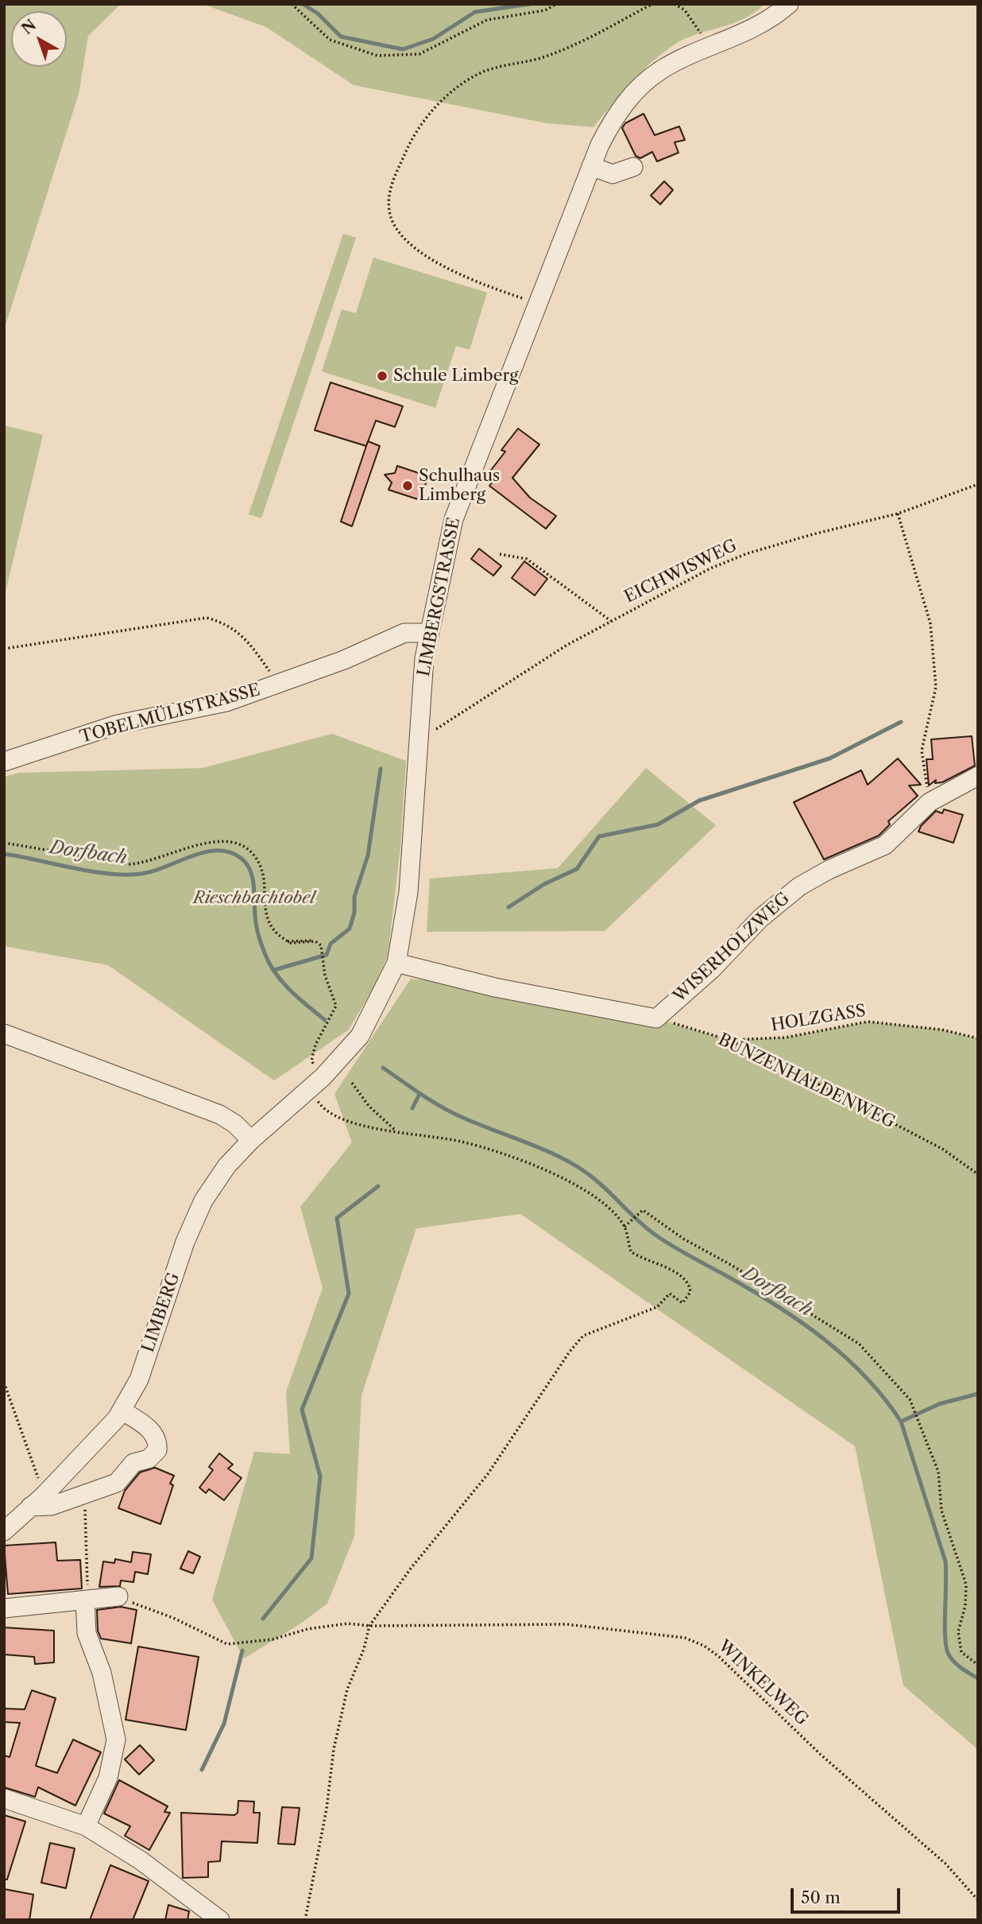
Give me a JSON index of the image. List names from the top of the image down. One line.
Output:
{"streets":{"street":["LIMBERGSTRASSE","TOBELMÜLISTRASSE","WISERHOLZWEG","LIMBERG"],"path":["EICHWISWEG","HOLZGASS","BUNZENHALDENWEG","WINKELWEG"]},"crossings":[["EICHWISWEG","LIMBERGSTRASSE"],["LIMBERGSTRASSE","TOBELMÜLISTRASSE"],["LIMBERGSTRASSE","LIMBERG"],["WISERHOLZWEG","BUNZENHALDENWEG"],["HOLZGASS","BUNZENHALDENWEG"]],"water":["Dorfbach"],"parks":["Rieschbachtobel"],"places":["Schule Limberg","Schulhaus Limberg"],"scale_bar":"50 m","north":"top left"}
